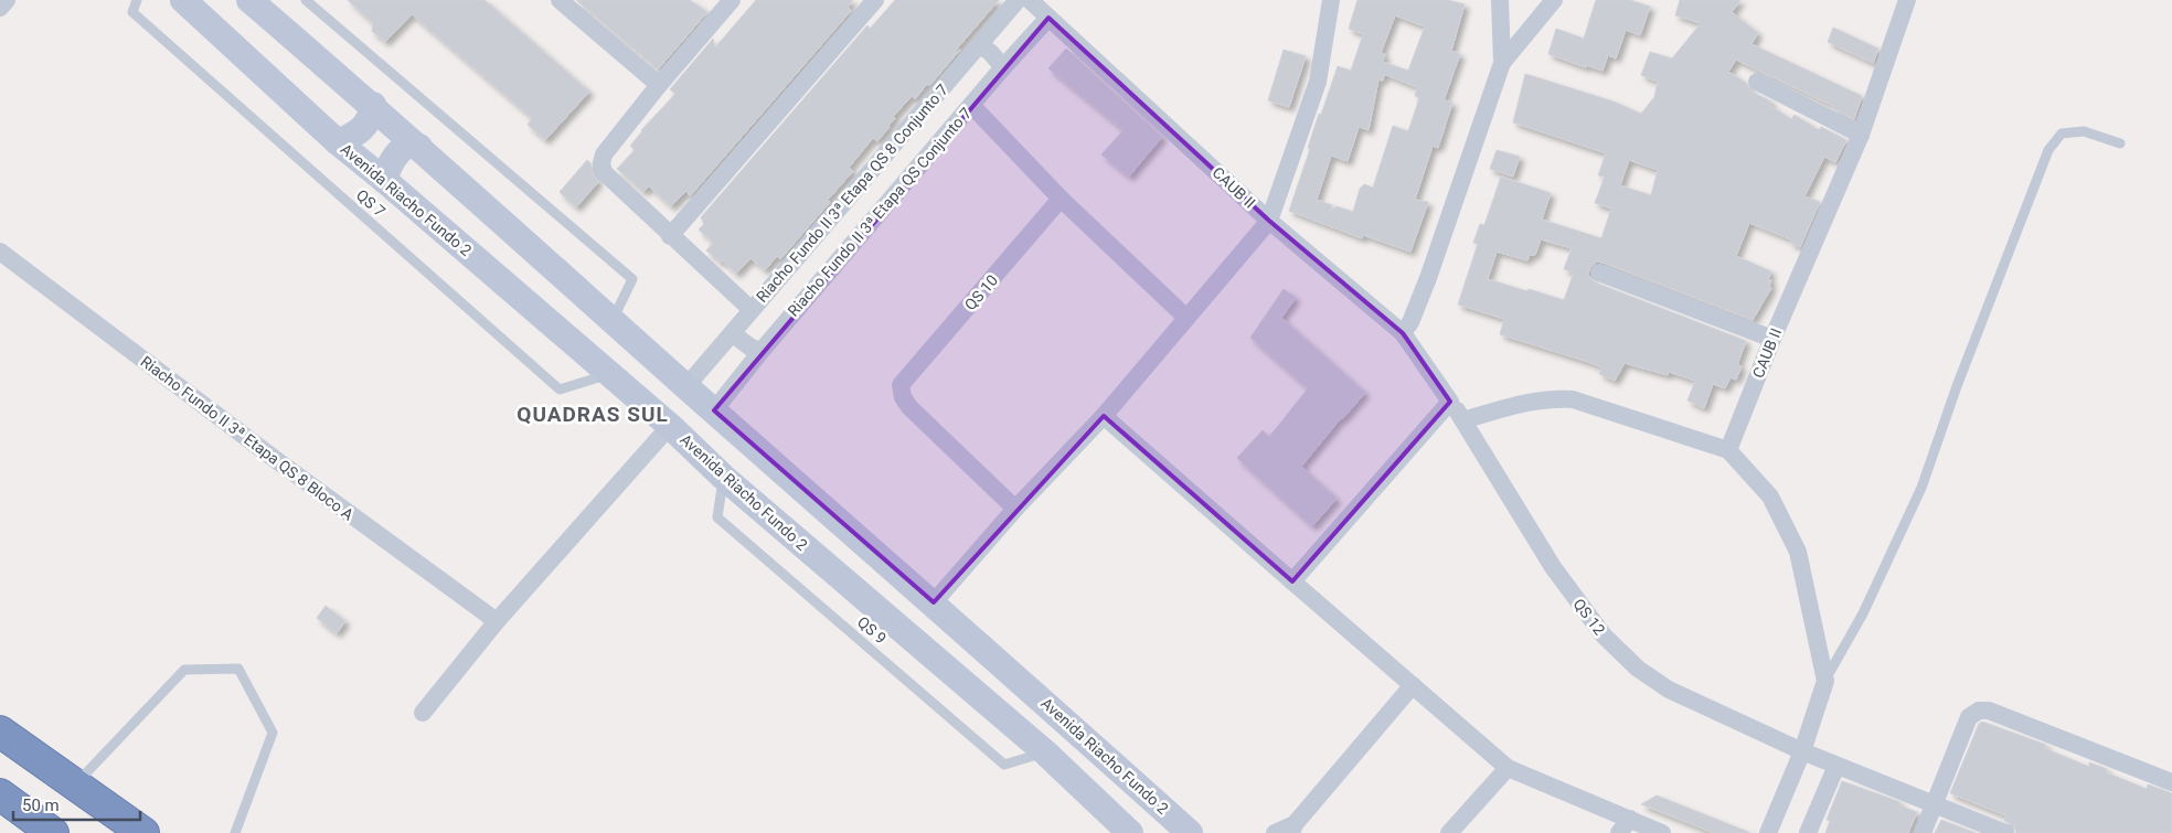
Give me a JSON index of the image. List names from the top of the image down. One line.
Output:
{"streets":{"main road":["Avenida Riacho Fundo 2"],"street":["CAUB II","Riacho Fundo II 3ª Etapa QS 8 Conjunto 7","Riacho Fundo II 3ª Etapa QS Conjunto 7","QS 10","Riacho Fundo II 3ª Etapa QS 8 Bloco A","QS 12"],"lane":["QS 7","QS 9"]},"crossings":[["CAUB II","Riacho Fundo II 3ª Etapa QS Conjunto 7"],["CAUB II","QS 12"],["Riacho Fundo II 3ª Etapa QS 8 Conjunto 7","Avenida Riacho Fundo 2"],["Avenida Riacho Fundo 2","QS 7"],["Avenida Riacho Fundo 2","Riacho Fundo II 3ª Etapa QS Conjunto 7"],["Avenida Riacho Fundo 2","QS 9"]],"districts":["QUADRAS SUL"],"scale_bar":"50 m"}
